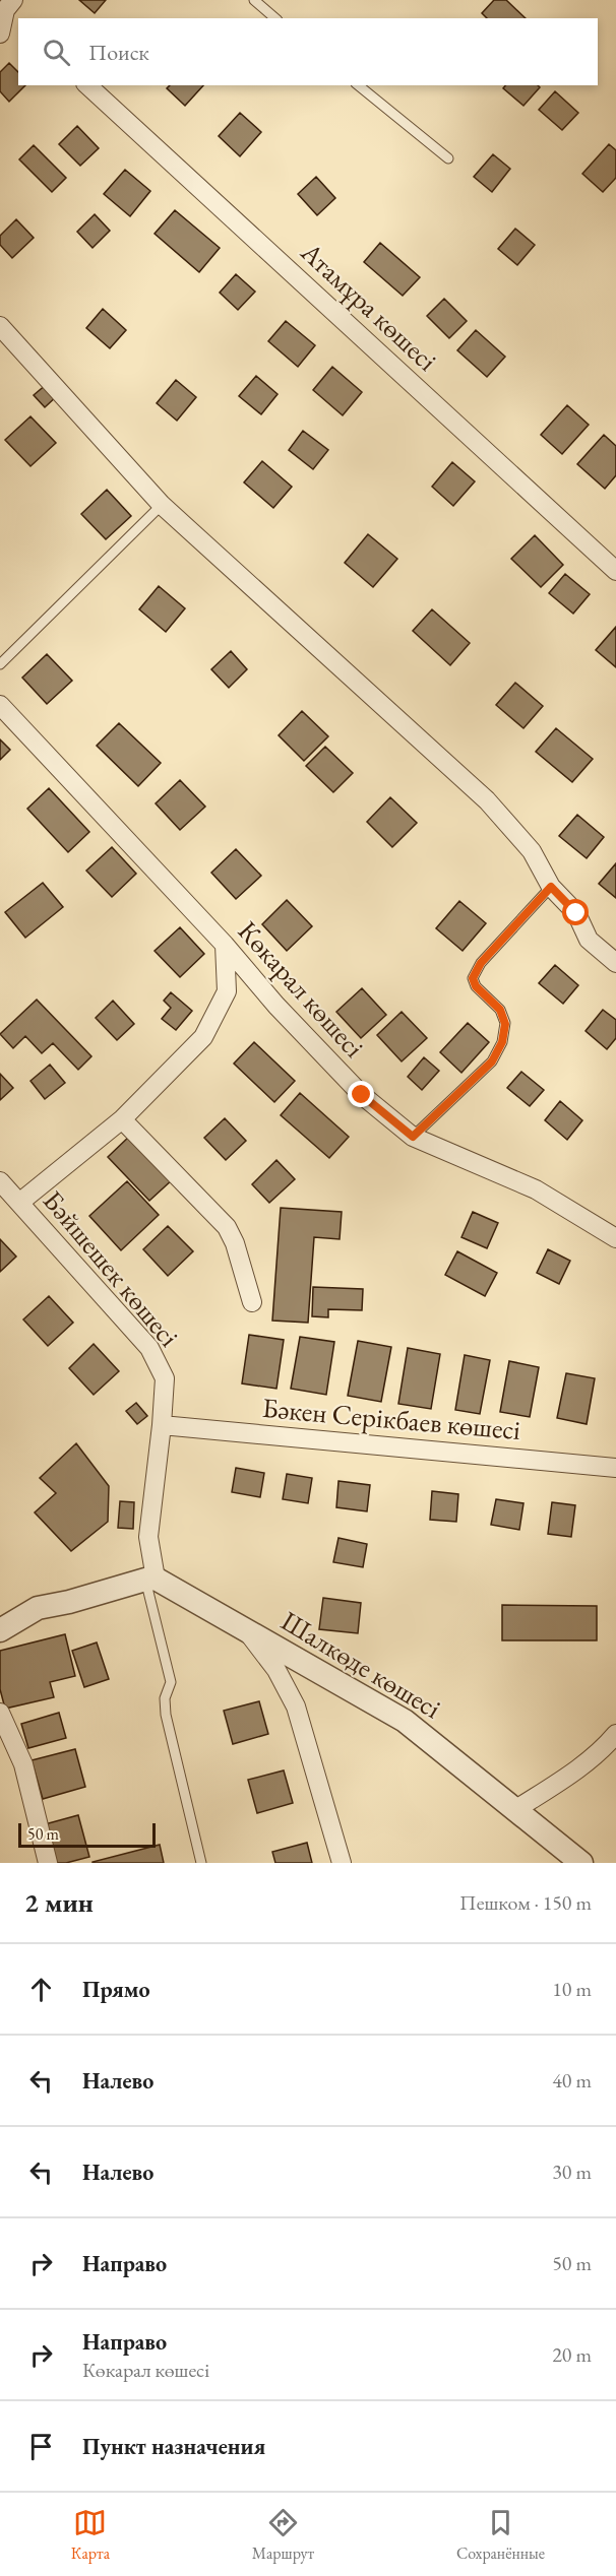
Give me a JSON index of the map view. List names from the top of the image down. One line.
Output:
{"streets":{"street":["Атамұра көшесі","Көкарал көшесі","Бәйшешек көшесі","Бәкен Серікбаев көшесі","Шалкөде көшесі"]},"crossings":[["Бәйшешек көшесі","Бәкен Серікбаев көшесі"],["Бәйшешек көшесі","Шалкөде көшесі"]],"scale_bar":"50 m","page":{"search":"Поиск","scale":"50 m","heading":["2 мин","Пешком · 150 m"],"list":[["Прямо","10 m"],["Налево","40 m"],["Налево","30 m"],["Направо","50 m"],["Направо","Көкарал көшесі","20 m"],"Пункт назначения"],"nav":["Карта","Маршрут","Сохранённые"]}}
